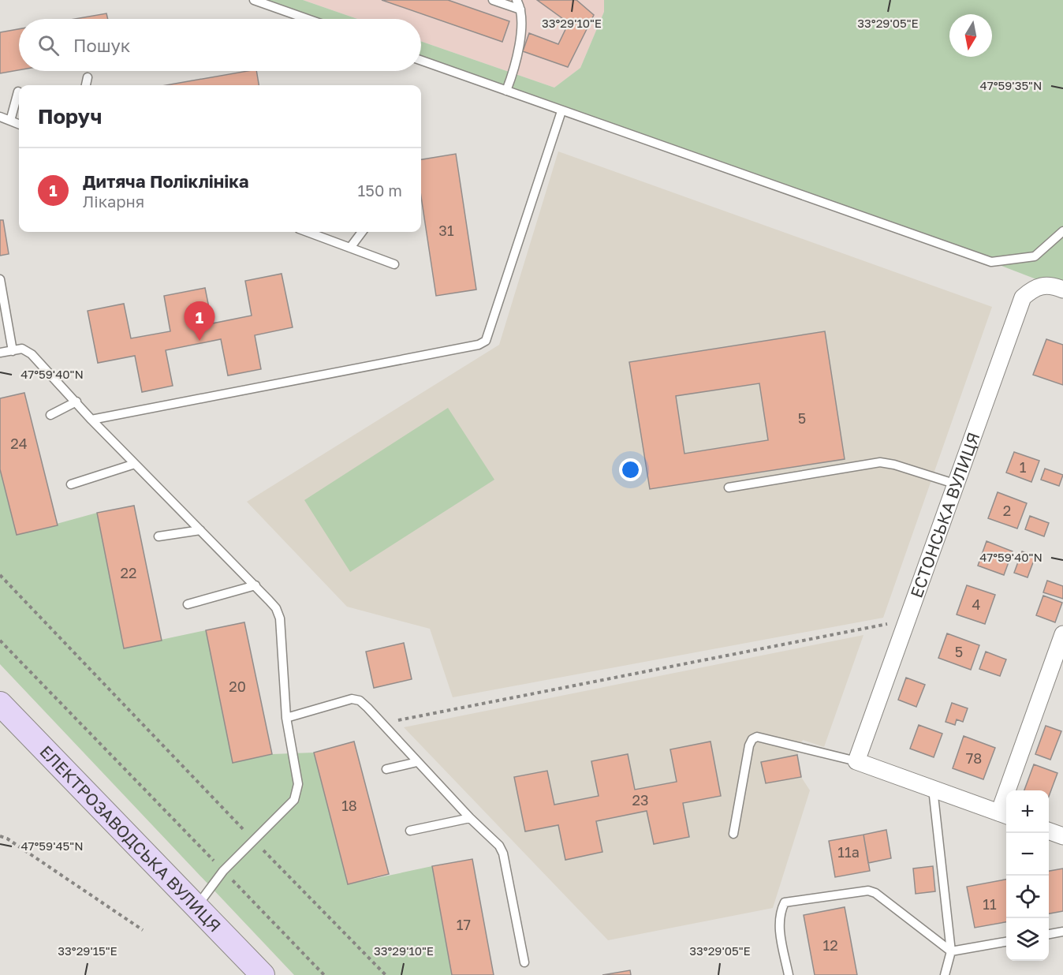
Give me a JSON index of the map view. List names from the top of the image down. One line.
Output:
{"streets":{"main road":["ЕЛЕКТРОЗАВОДСЬКА ВУЛИЦЯ"],"street":["ЕСТОНСЬКА ВУЛИЦЯ"]},"house_numbers":["31","5","24","1","2","22","4","5","20","78","23","18","11а","11","17","12"],"north":"bottom","page":{"search":"Пошук","heading":"Поруч","list":[{"mark":"1","name":"Дитяча Поліклініка","note":"Лікарня","value":"150 m"}],"pins":"1","map_buttons":["+","−"]},"coordinates":["33°29'10\"E","33°29'05\"E","47°59'35\"N","47°59'40\"N","47°59'45\"N","33°29'15\"E"]}
